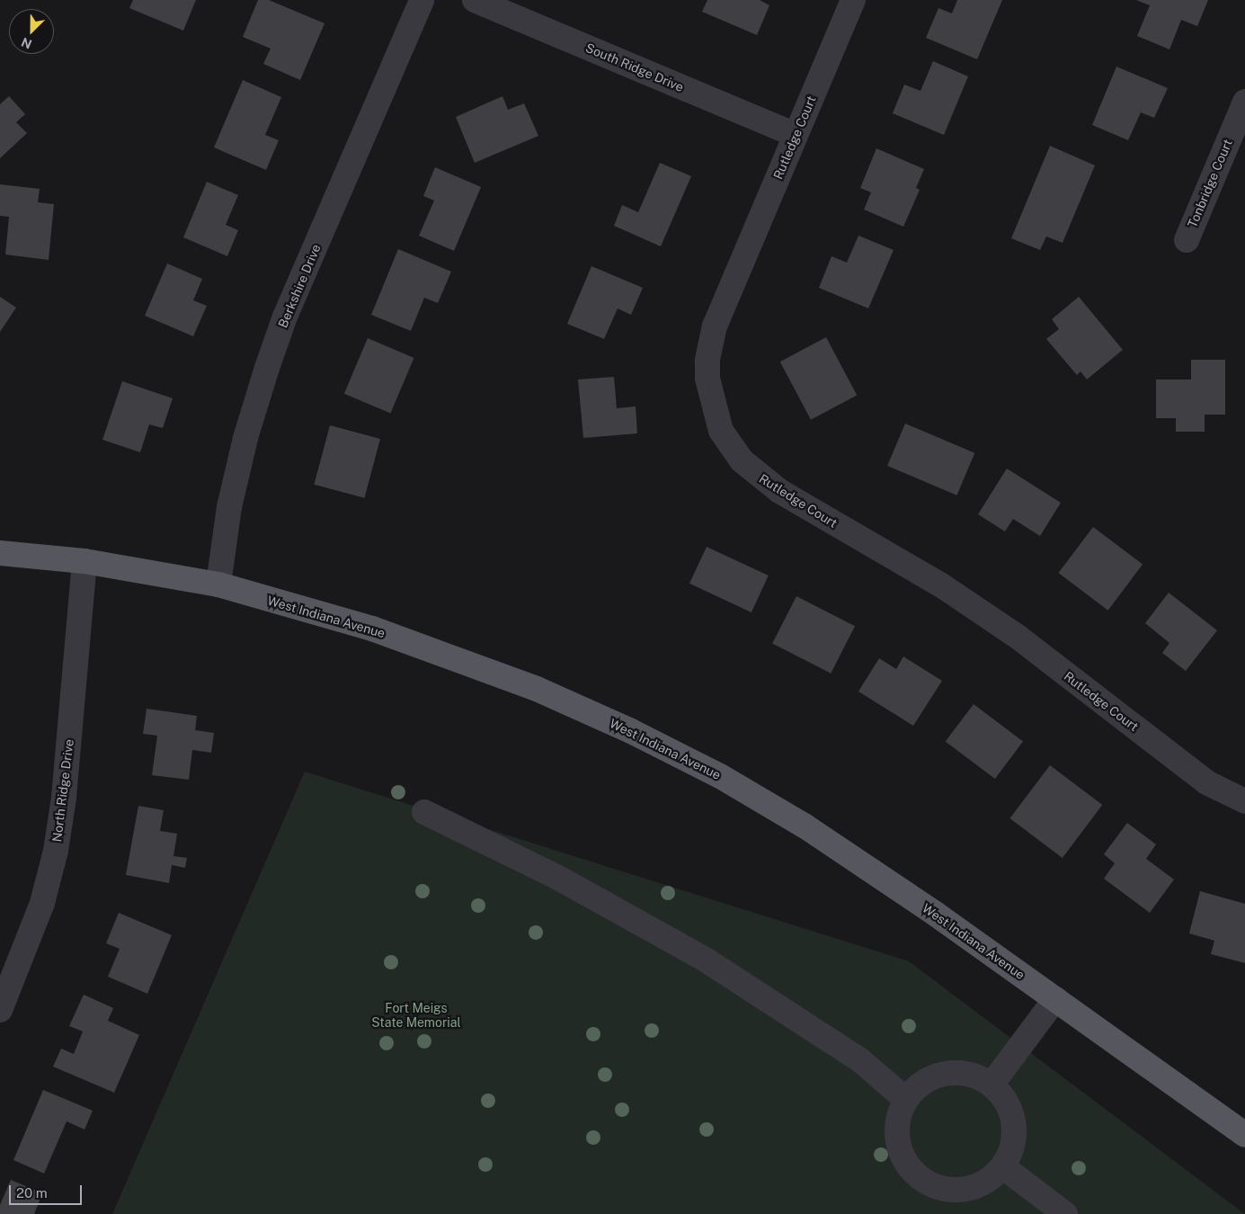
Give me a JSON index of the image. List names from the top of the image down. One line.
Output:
{"streets":{"main road":["West Indiana Avenue"],"street":["South Ridge Drive","Rutledge Court","Tonbridge Court","Berkshire Drive","North Ridge Drive"]},"crossings":[["South Ridge Drive","Rutledge Court"],["Berkshire Drive","West Indiana Avenue"],["West Indiana Avenue","North Ridge Drive"]],"parks":["Fort Meigs State Memorial"],"scale_bar":"20 m","north":"bottom left"}
